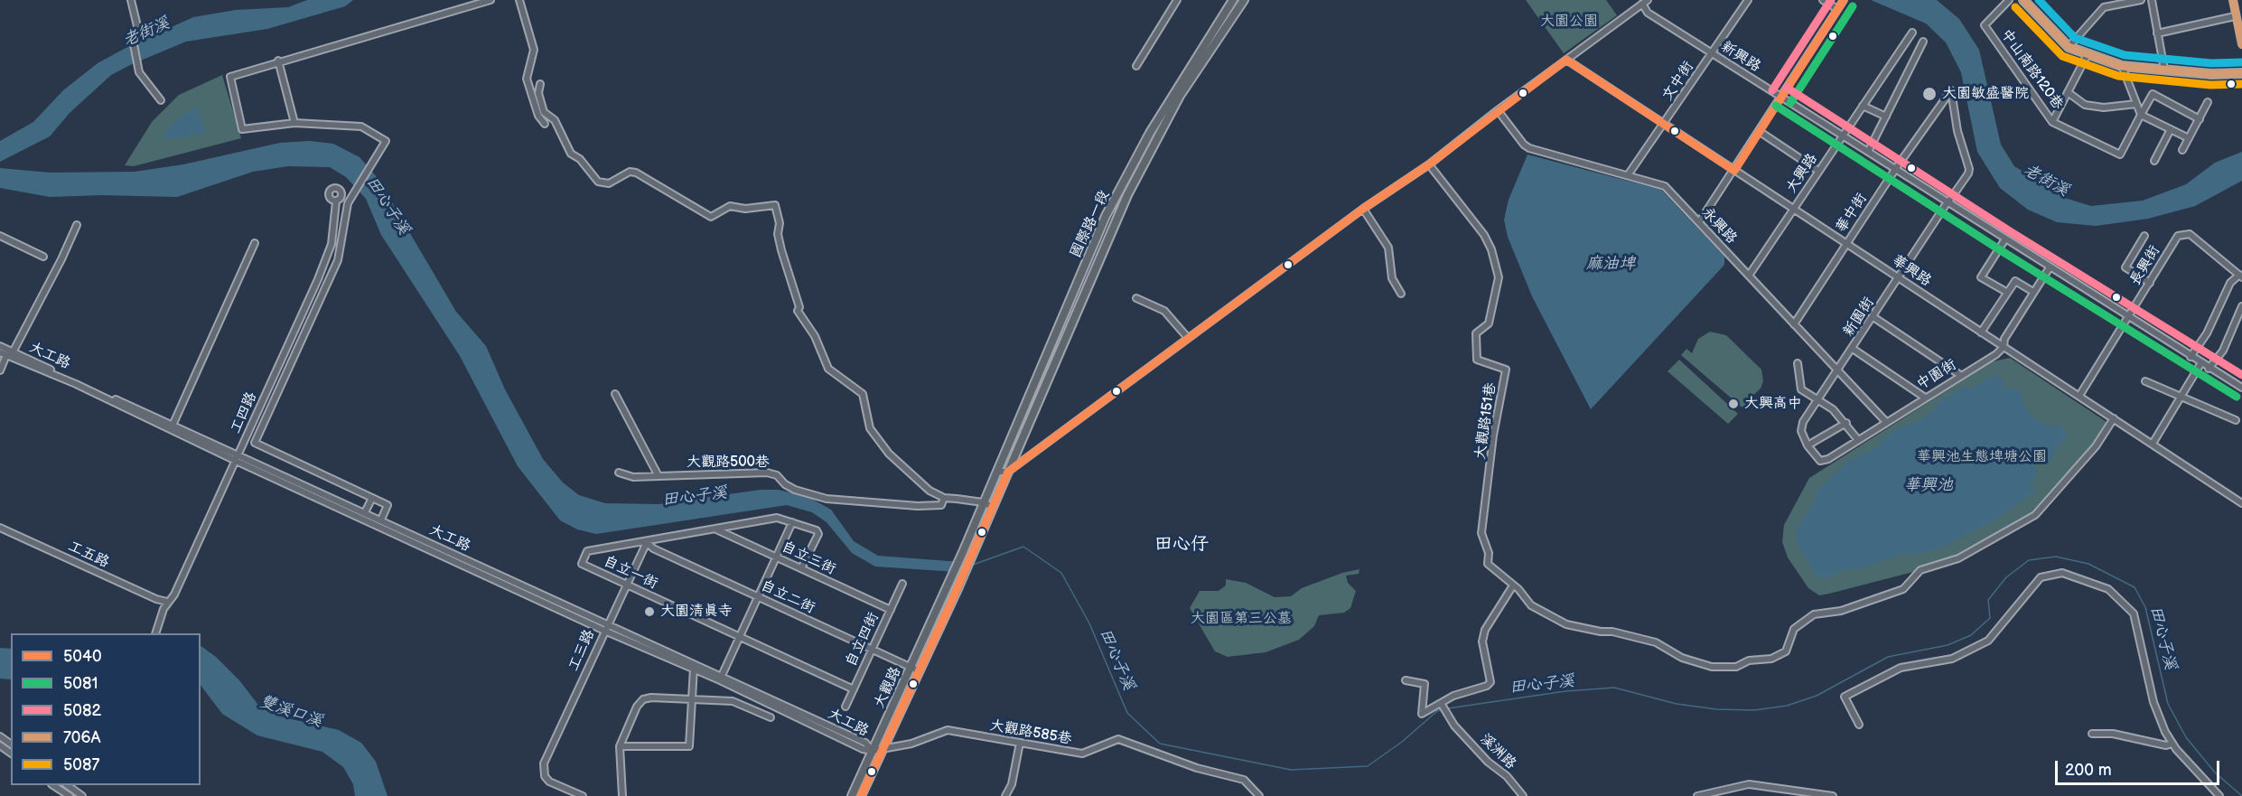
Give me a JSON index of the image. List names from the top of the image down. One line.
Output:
{"streets":{"main road":["國際路一段","大觀路"],"street":["新興路","中山南路120巷","文中街","大興路","華中街","永興路","長興街","華興路","新園街","大工路","中園街","工四路","大觀路151巷","大觀路500巷","工五路","自立三街","自立一街","自立二街","自立四街","工三路","大觀路585巷","溪洲路"]},"crossings":[["新興路","文中街"],["新興路","大興路"],["新興路","華中街"],["新興路","長興街"],["新興路","新園街"],["文中街","永興路"],["文中街","華興路"],["大興路","永興路"],["大興路","華興路"],["華中街","永興路"],["華中街","華興路"],["華中街","新園街"],["永興路","新園街"],["永興路","中園街"],["長興街","華興路"],["華興路","新園街"],["華興路","中園街"],["新園街","中園街"],["大工路","工四路"],["大工路","工三路"],["大工路","大觀路"],["大工路","大觀路585巷"],["工四路","工五路"],["大觀路500巷","大觀路"],["自立三街","自立四街"],["自立一街","自立二街"],["自立一街","自立四街"],["自立一街","工三路"],["自立二街","自立四街"],["自立二街","工三路"],["自立二街","大觀路"],["大觀路","大觀路585巷"]],"districts":["田心仔"],"water":["老街溪","田心子溪","麻油埤","華興池","雙溪口溪"],"parks":["大園公園","華興池生態埤塘公園","大園區第三公墓"],"places":["大園敏盛醫院","大興高中","大園清真寺"],"lines":["transit line 5040","transit line 5082","transit line 706A","transit line 5081","transit line 5087"],"legend":["5040","5081","5082","706A","5087"],"scale_bar":"200 m"}
